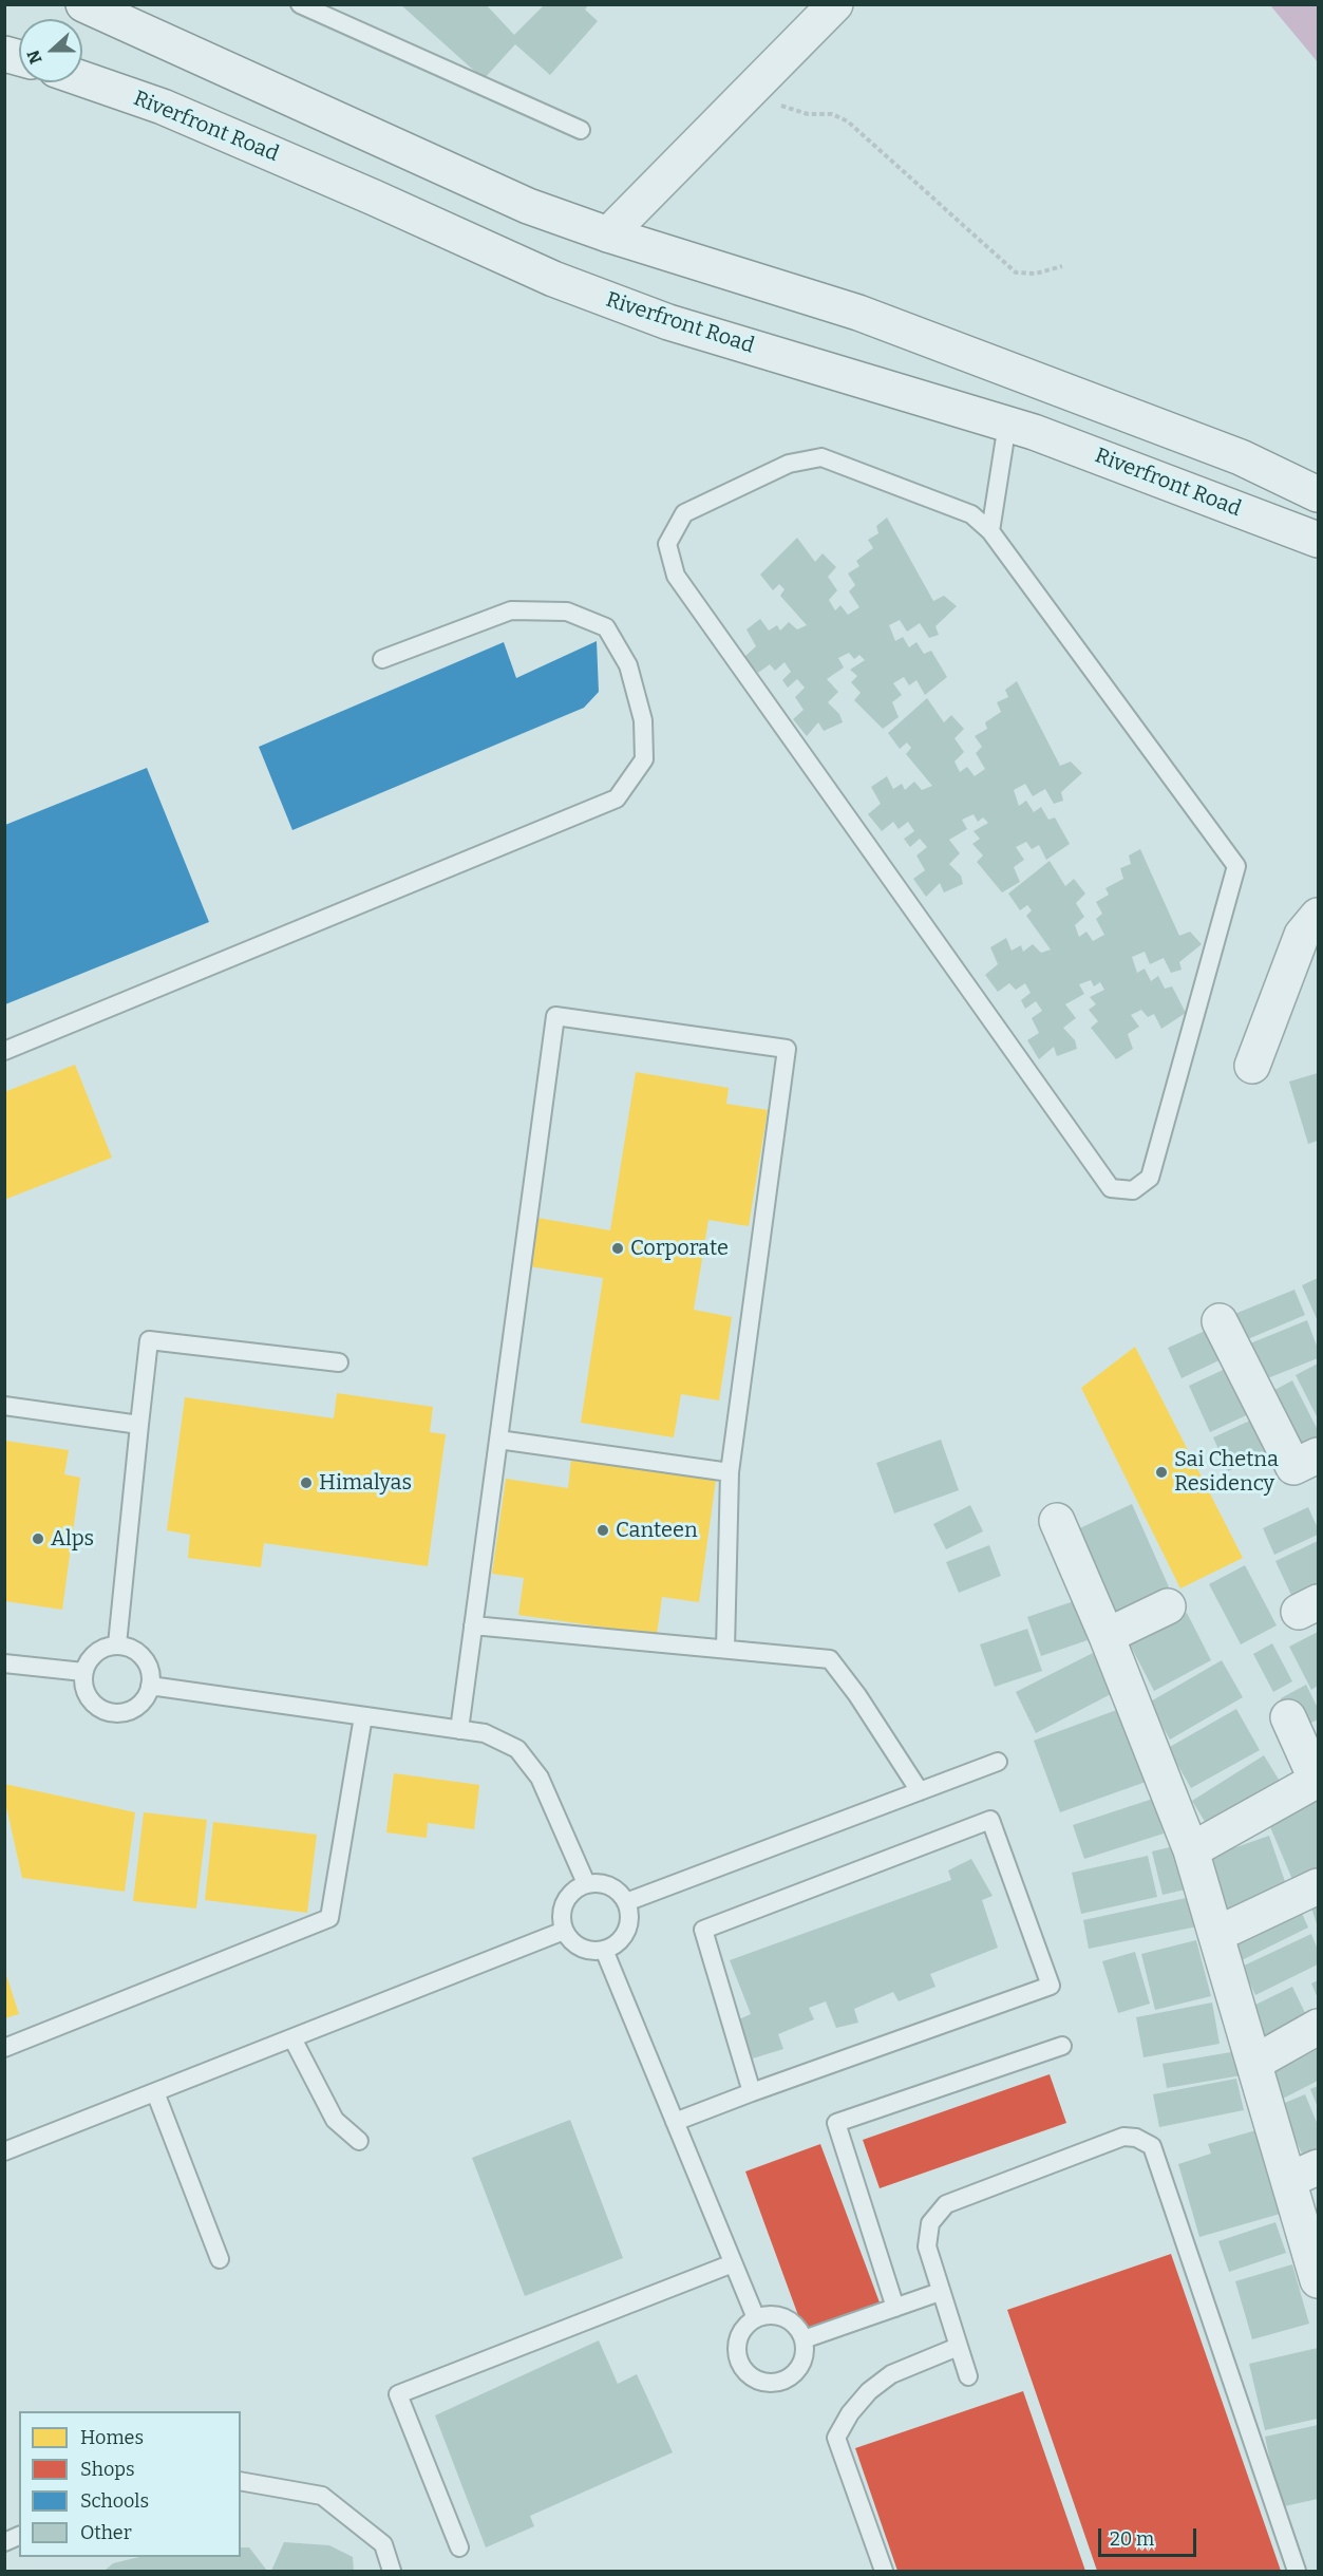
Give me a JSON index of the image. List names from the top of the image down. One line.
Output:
{"streets":{"street":["Riverfront Road"]},"places":["Corporate","Sai Chetna Residency","Himalyas","Canteen","Alps"],"legend":["Homes","Shops","Schools","Other"],"scale_bar":"20 m","north":"left"}
